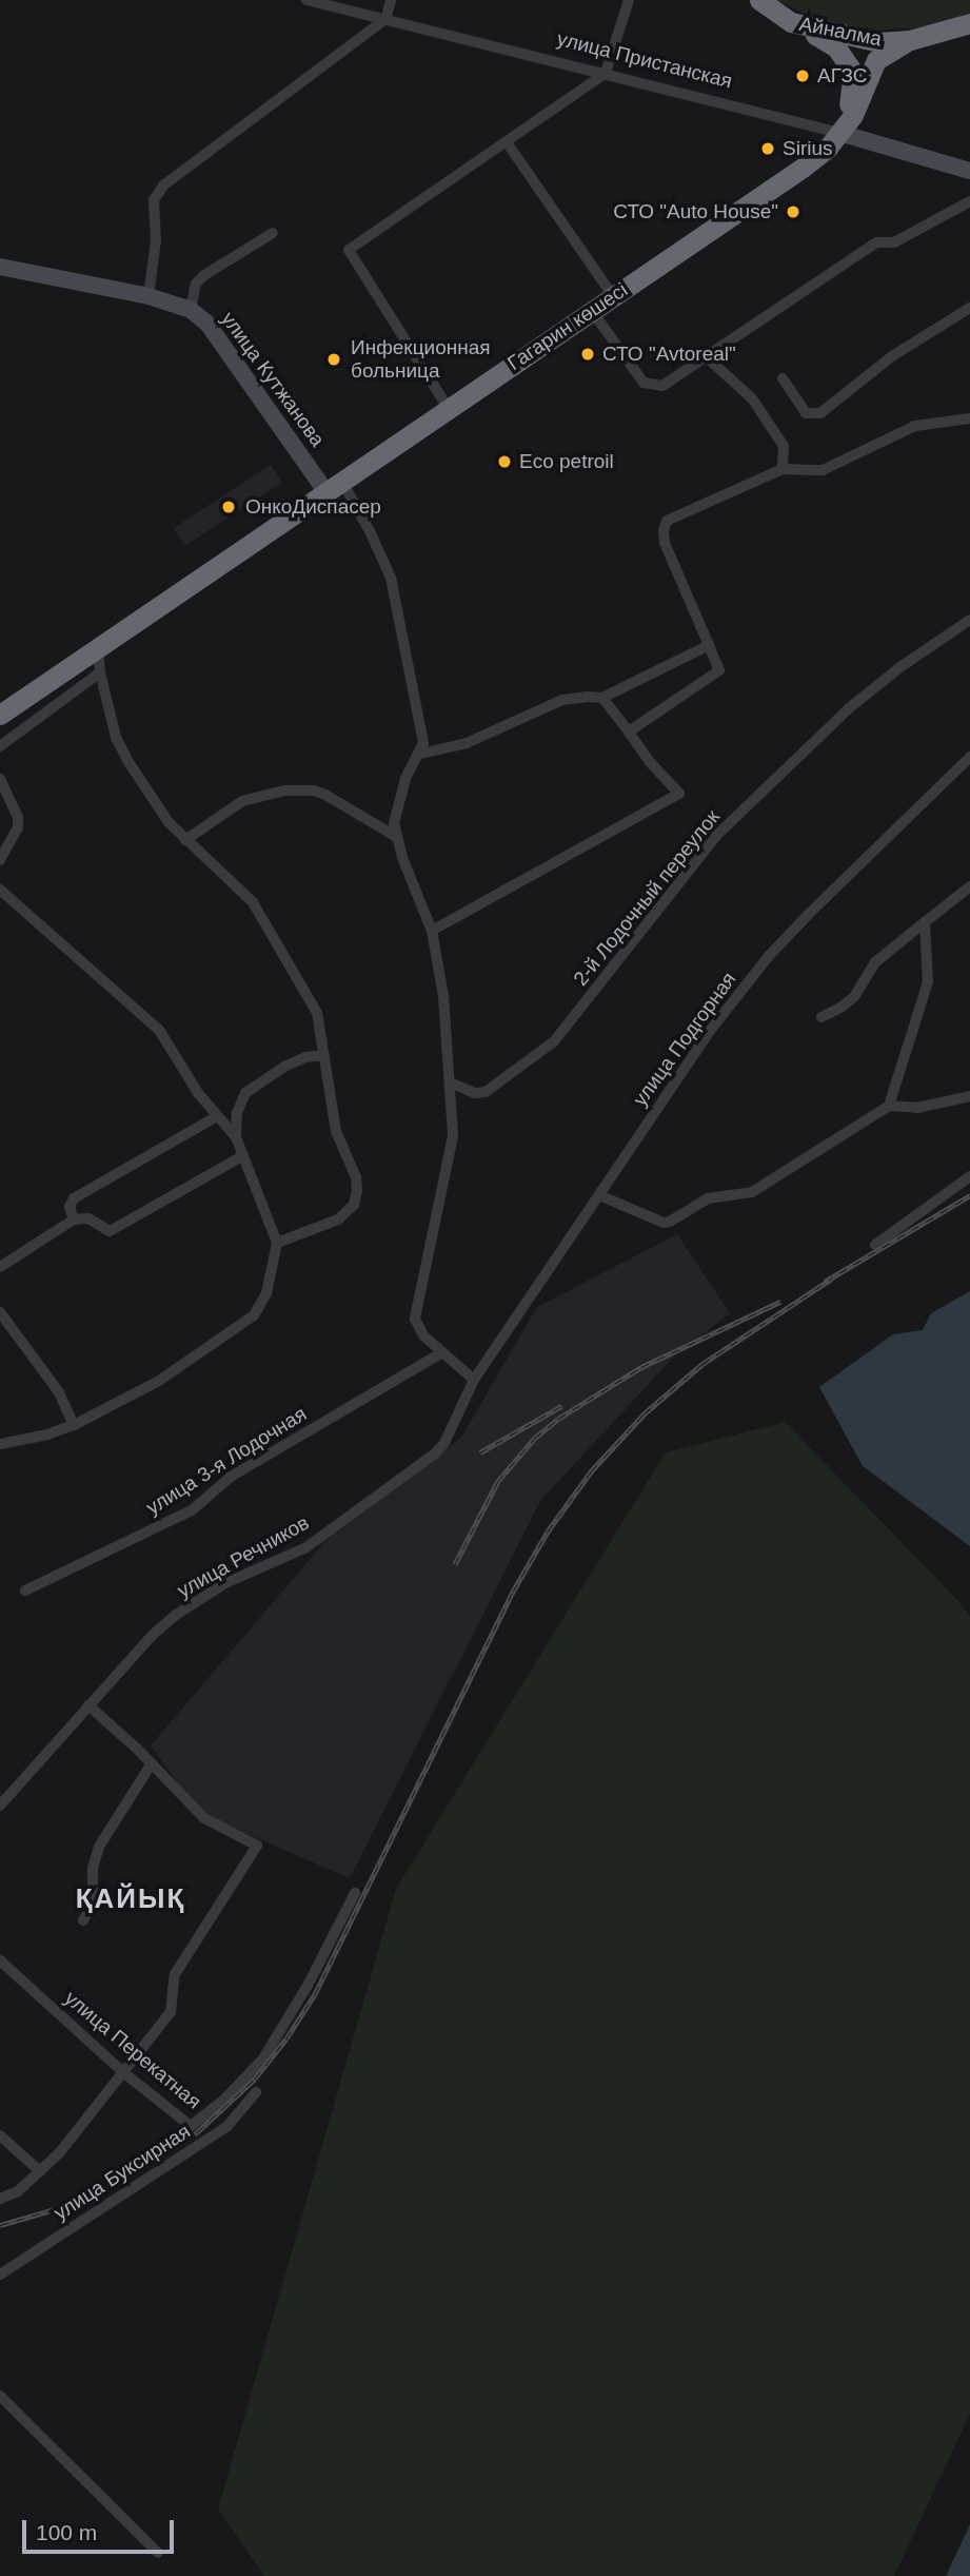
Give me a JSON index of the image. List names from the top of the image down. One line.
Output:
{"streets":{"highway":["Айналма","Гагарин көшесі"],"street":["улица Пристанская","улица Кутжанова","2-й Лодочный переулок","улица Подгорная","улица 3-я Лодочная","улица Речников","улица Перекатная","улица Буксирная"]},"crossings":[["Айналма","Гагарин көшесі"],["улица Пристанская","Гагарин көшесі"],["Гагарин көшесі","улица Кутжанова"],["улица Подгорная","улица Речников"]],"districts":["ҚАЙЫҚ"],"places":["АГЗС","Sirius","СТО \"Auto House\"","СТО \"Avtoreal\"","Инфекционная больница","Eco petroil","ОнкоДиспасер"],"scale_bar":"100 m"}
